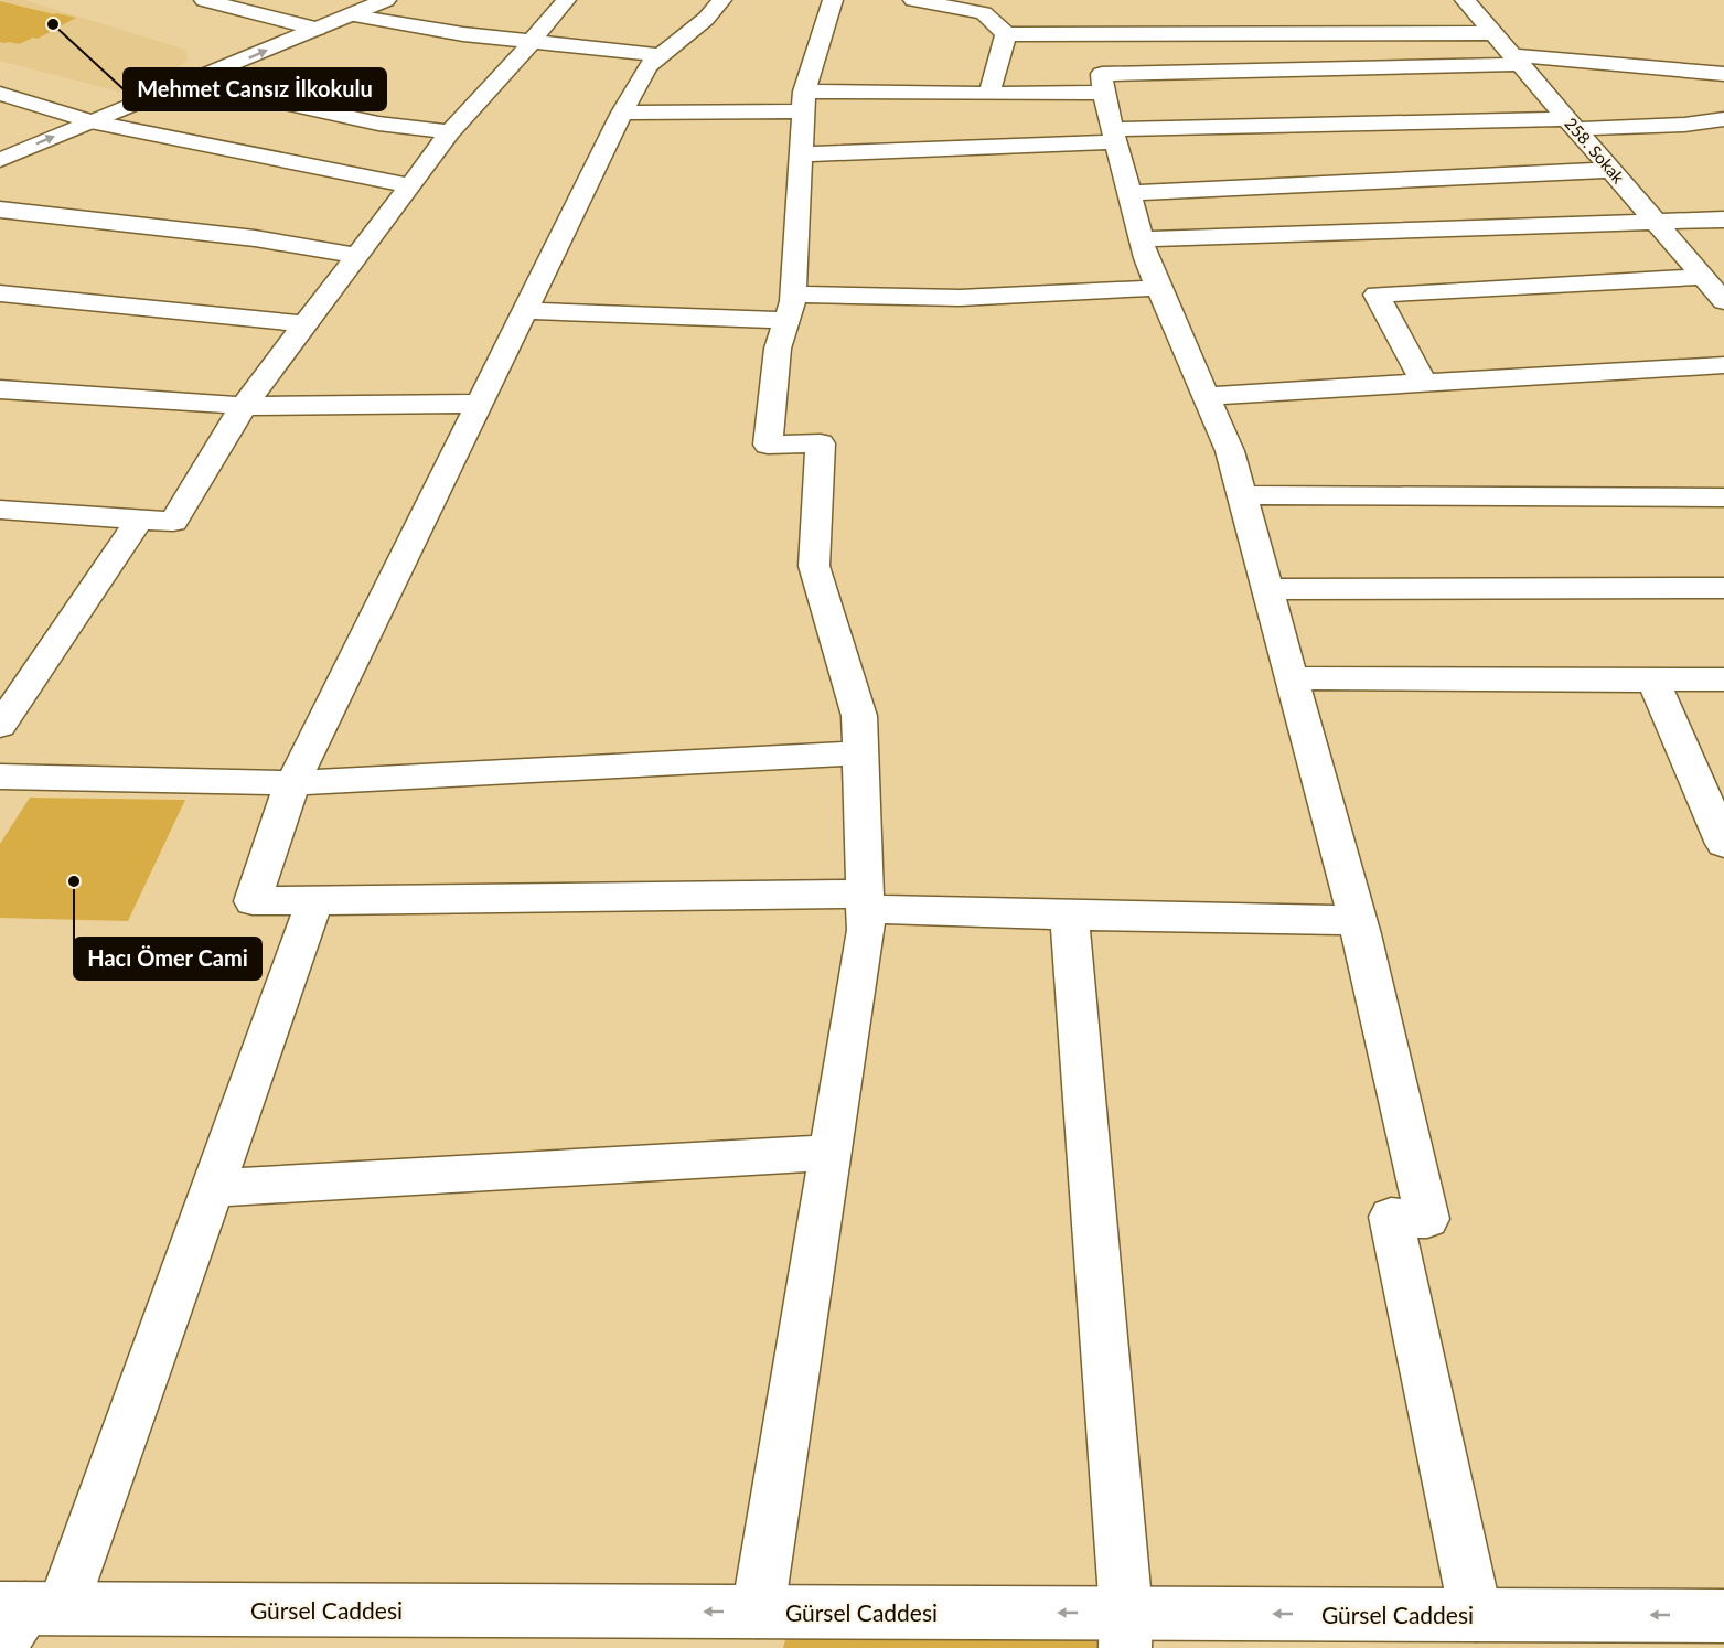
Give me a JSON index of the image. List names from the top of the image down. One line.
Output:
{"streets":{"street":["258. Sokak","Gürsel Caddesi"]},"one_way":["Gürsel Caddesi"],"places":["Mehmet Cansız İlkokulu","Hacı Ömer Cami"]}
